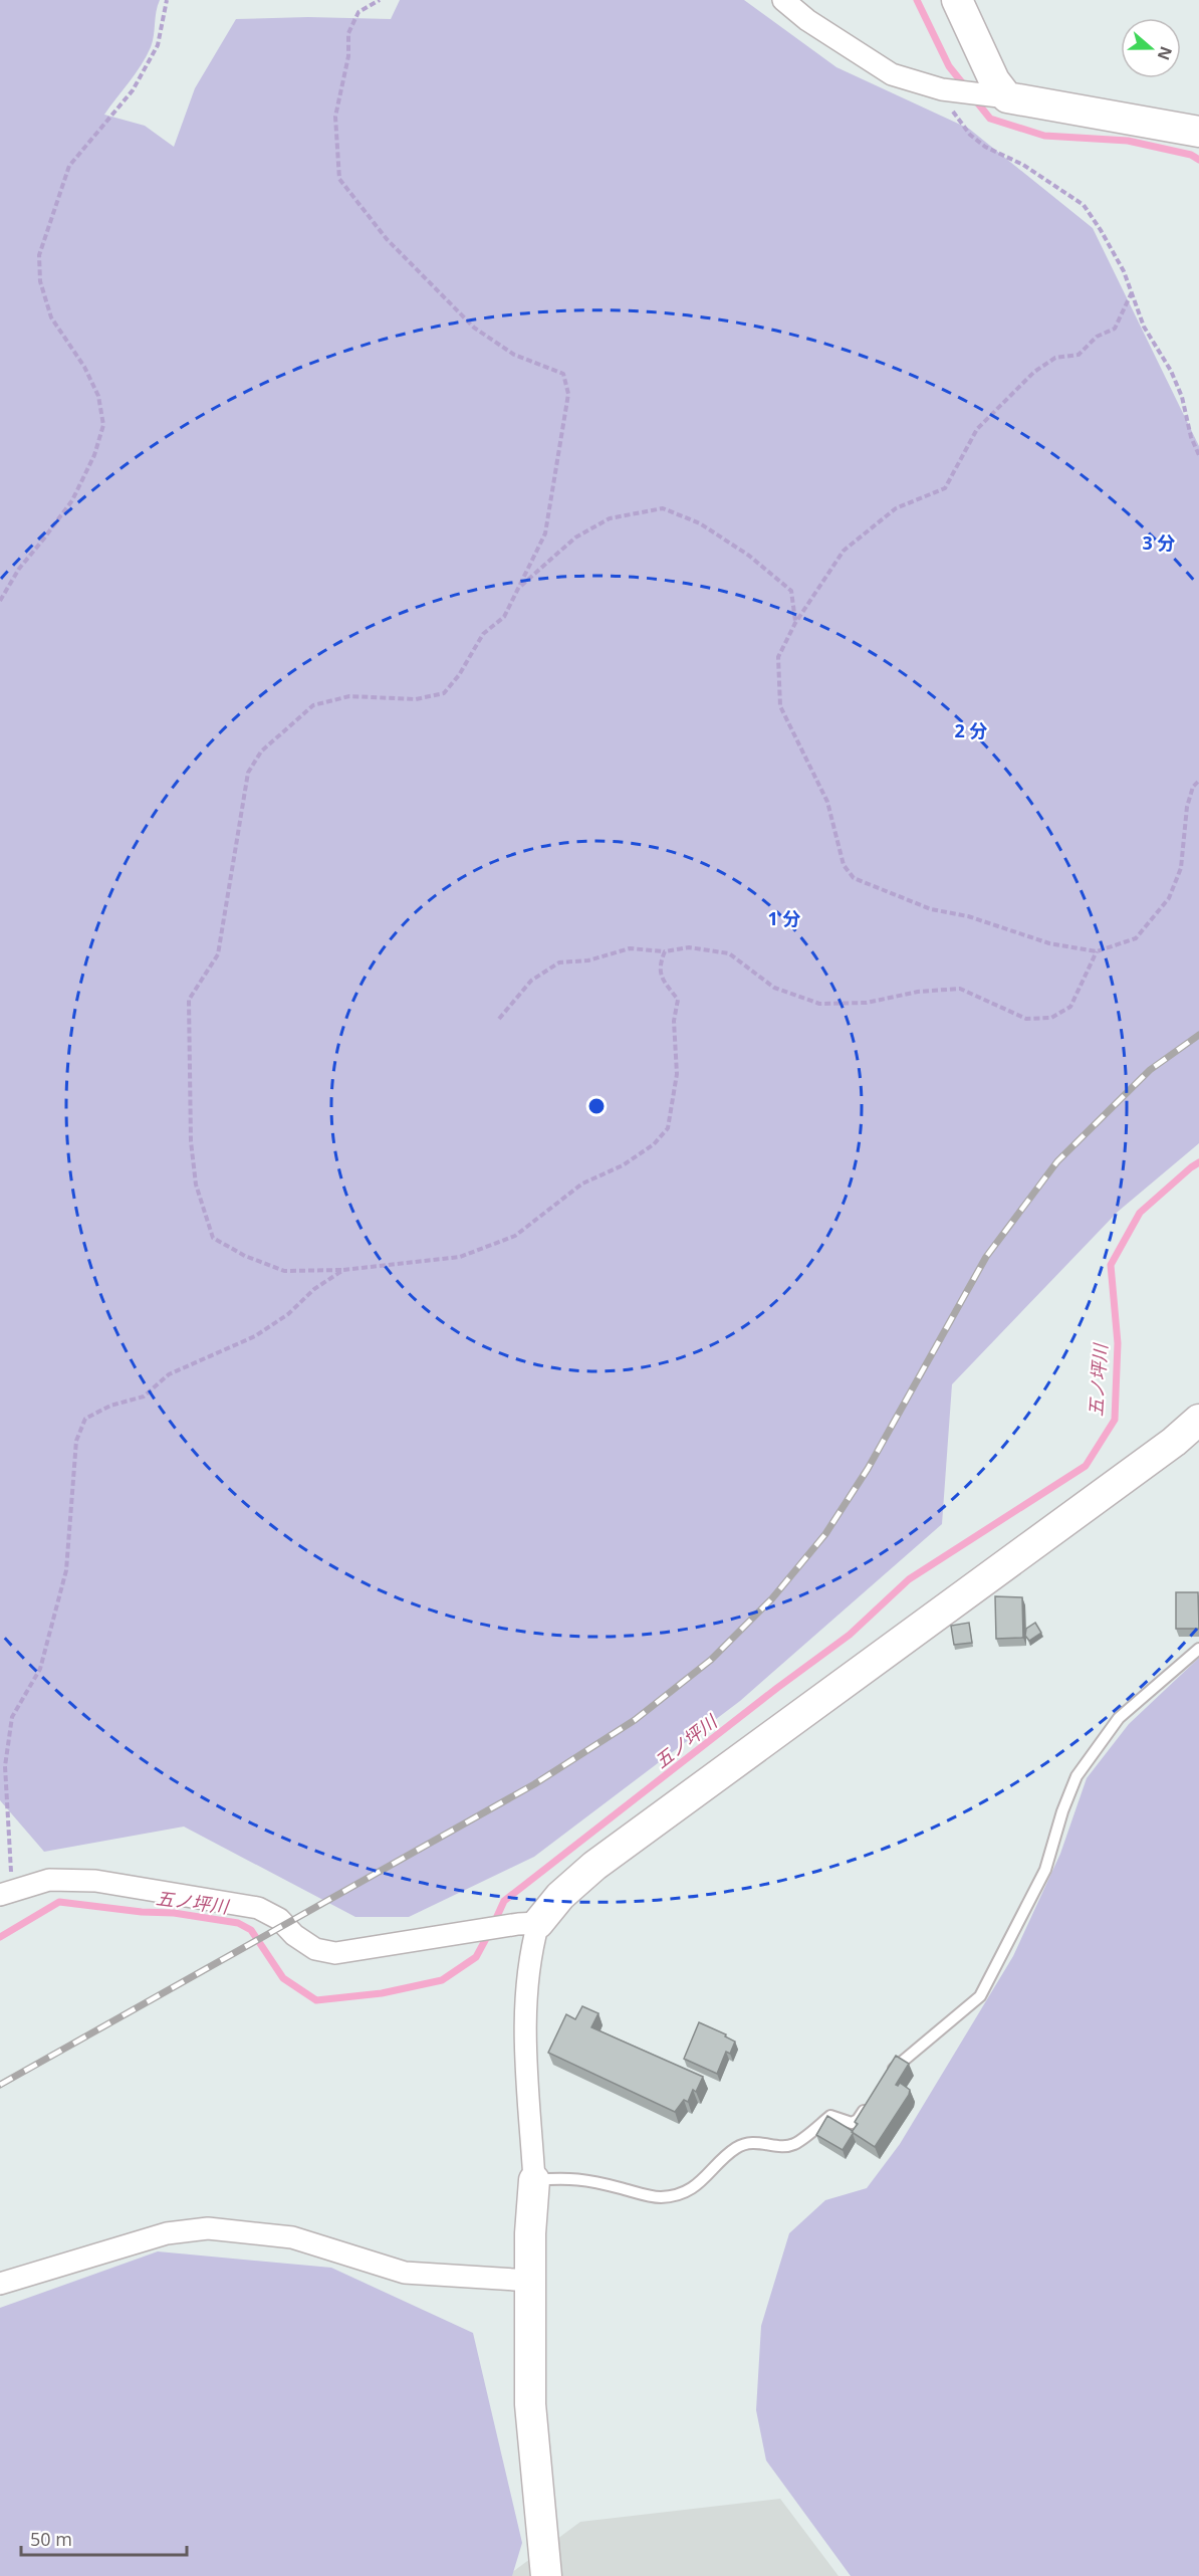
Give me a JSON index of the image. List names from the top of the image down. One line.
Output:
{"water":["五ノ坪川"],"scale_bar":"50 m","north":"right","rings":["3 分","2 分","1 分"]}
